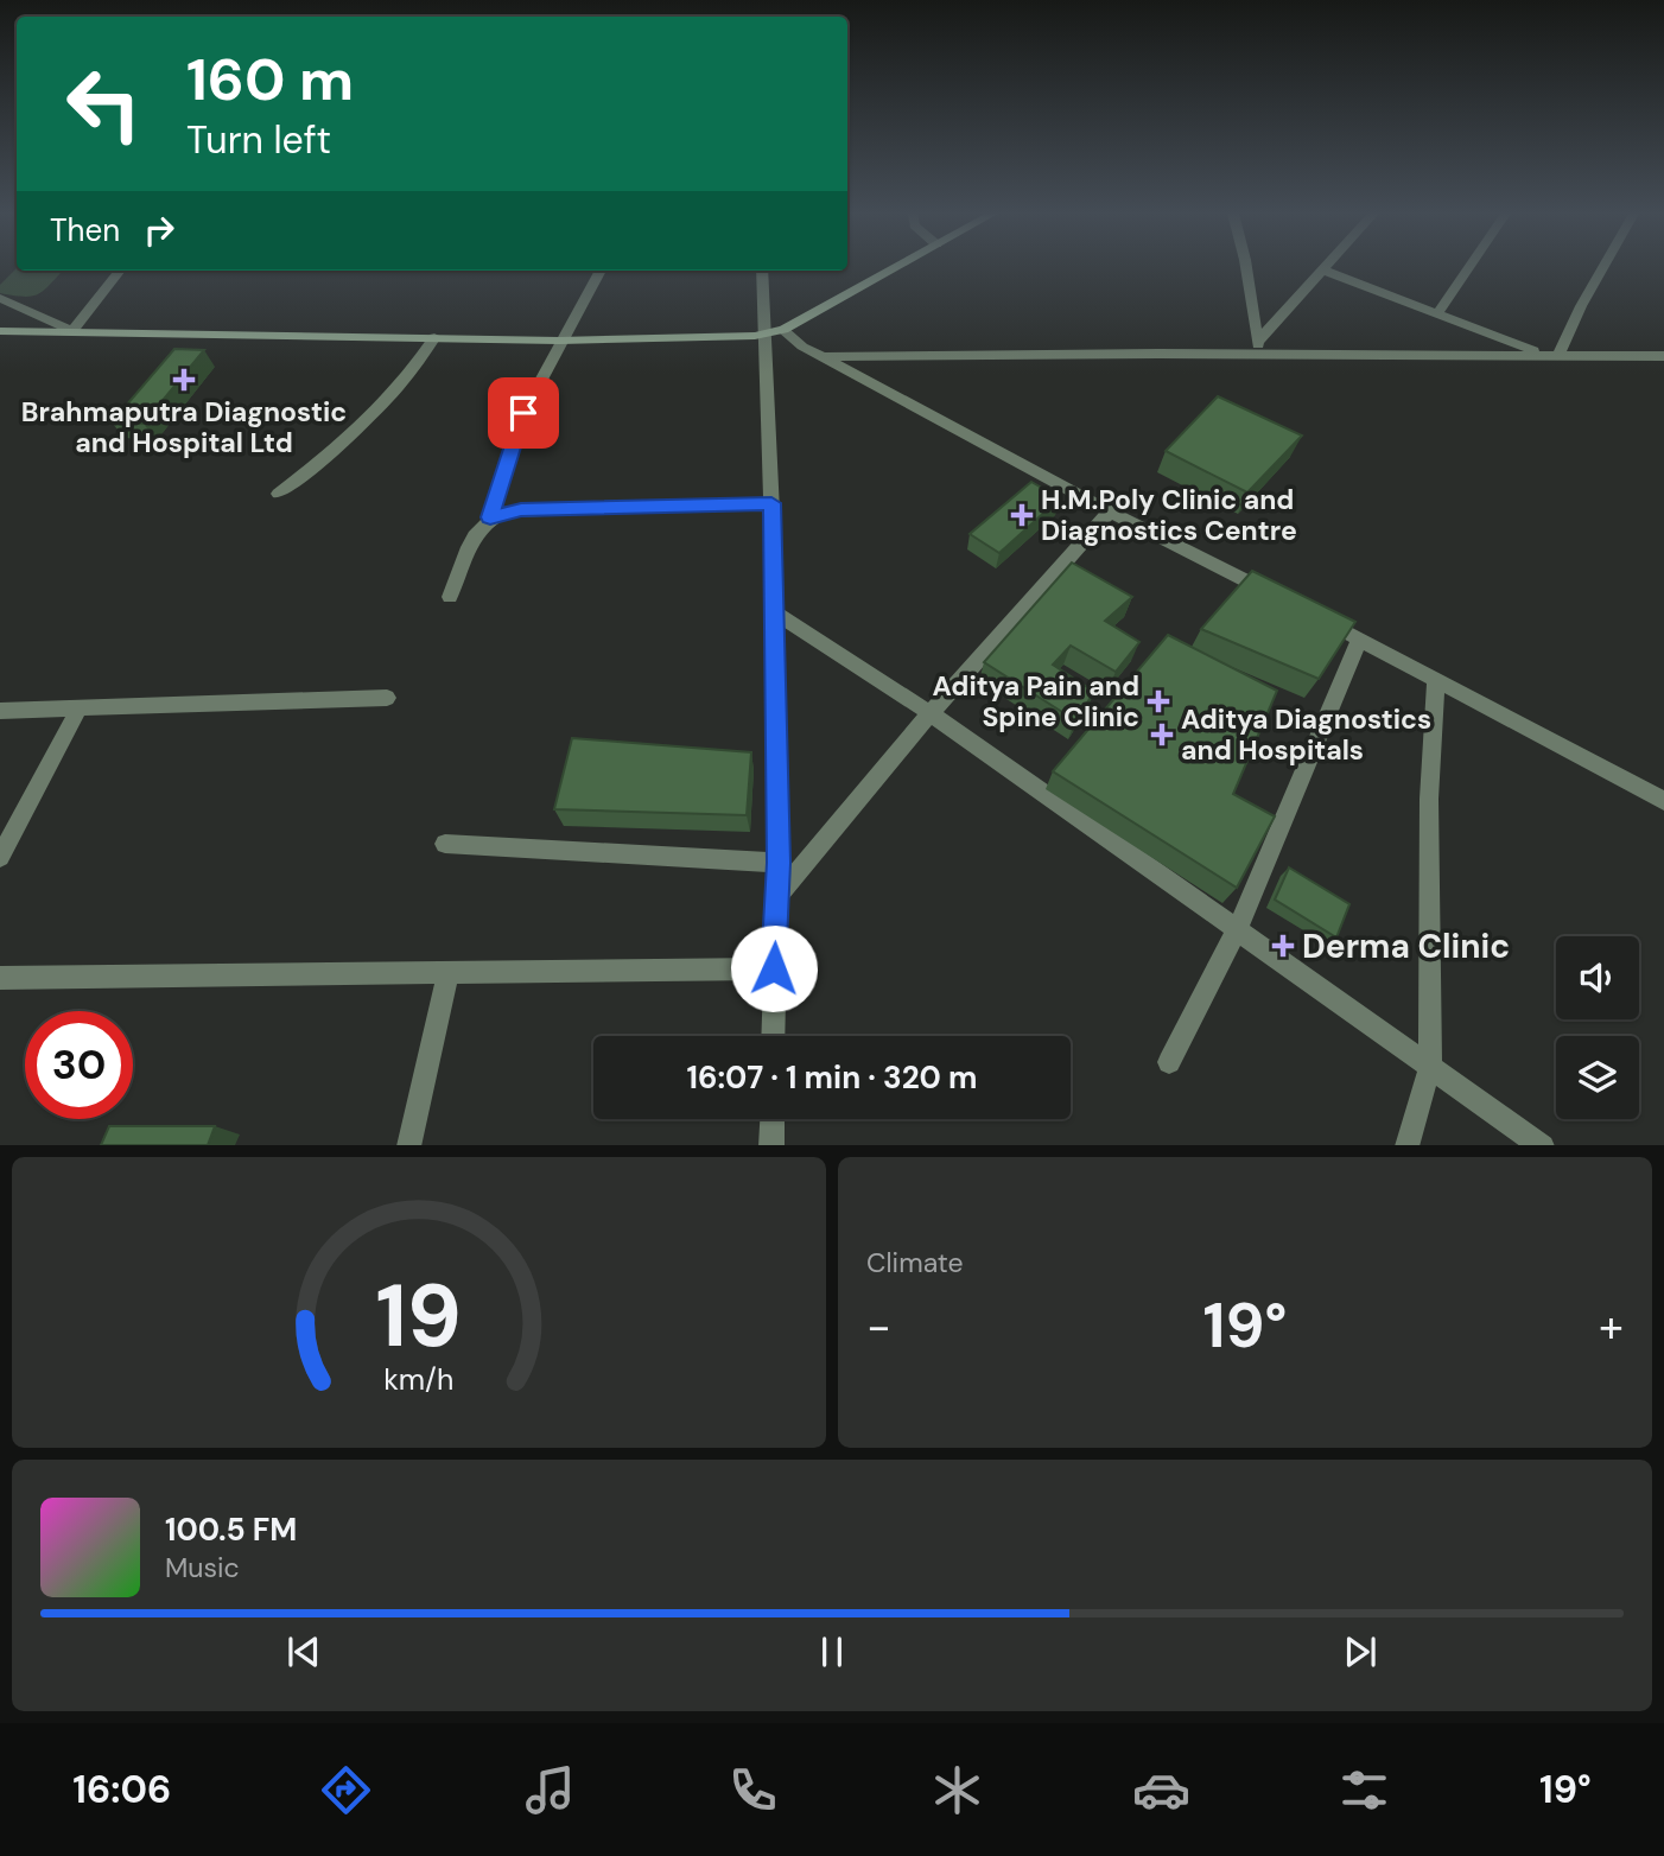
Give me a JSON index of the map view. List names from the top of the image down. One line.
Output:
{"places":{"health":["Brahmaputra Diagnostic and Hospital Ltd","H.M.Poly Clinic and Diagnostics Centre","Aditya Pain and Spine Clinic","Aditya Diagnostics and Hospitals","Derma Clinic"]},"page":{"turn":["160 m","Turn left"],"then":"Then","limit":"30","trip":"16:07 · 1 min · 320 m","tile":"Climate","heat":["−","19°","+"],"song":["100.5 FM","Music"],"tabs":["16:06","19°"],"gauge":["19","km/h"]}}
